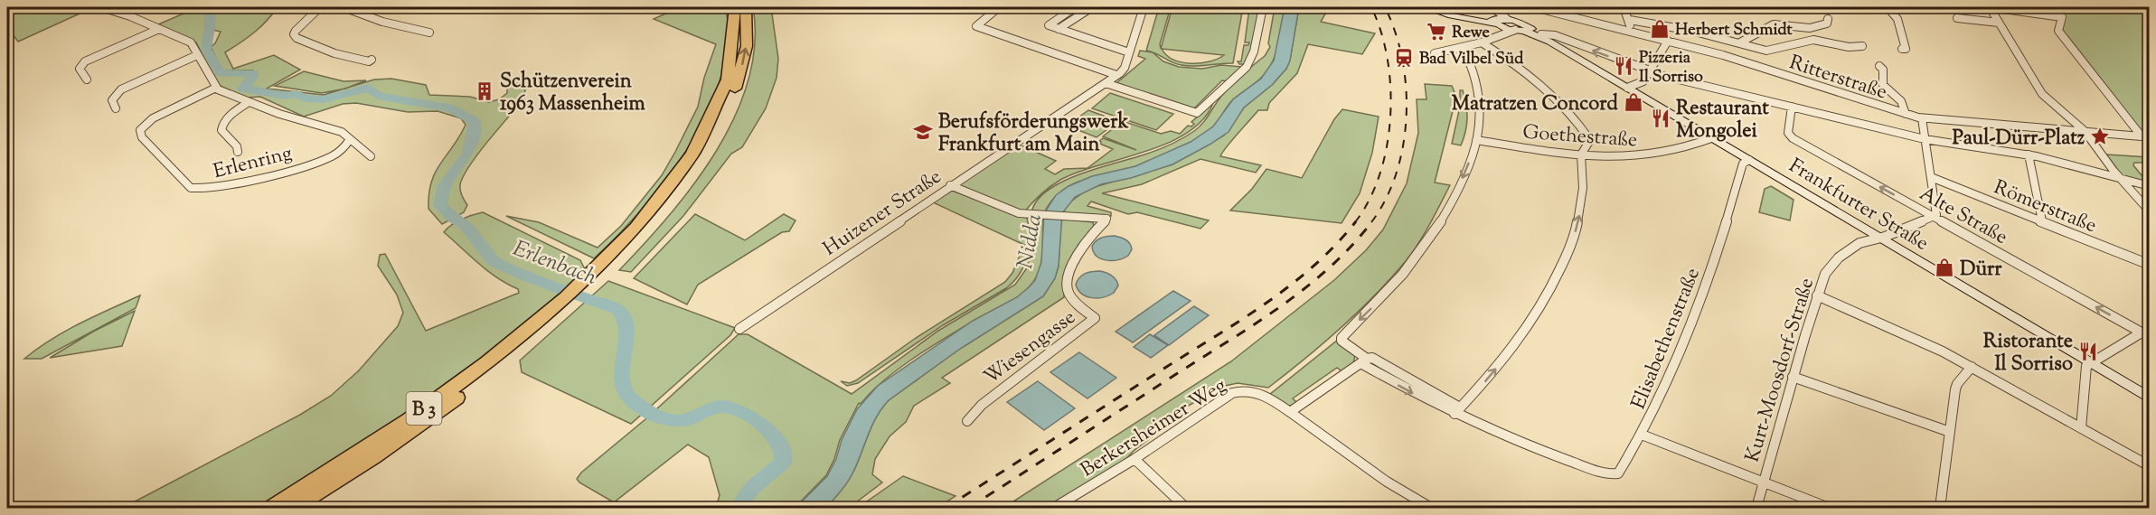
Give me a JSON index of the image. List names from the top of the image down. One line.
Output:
{"streets":{"highway":["B 3"],"main road":["Frankfurter Straße"],"street":["Ritterstraße","Goethestraße","Erlenring","Römerstraße","Huizener Straße","Alte Straße","Elisabethenstraße","Wiesengasse","Kurt-Moosdorf-Straße","Berkersheimer Weg"]},"crossings":[["Goethestraße","Frankfurter Straße"],["Frankfurter Straße","Elisabethenstraße"],["Frankfurter Straße","Kurt-Moosdorf-Straße"],["Huizener Straße","Wiesengasse"],["Alte Straße","Kurt-Moosdorf-Straße"]],"water":["Nidda","Erlenbach"],"places":{"shop":["Herbert Schmidt","Matratzen Concord","Dürr"],"supermarket":["Rewe"],"station":["Bad Vilbel Süd"],"restaurant":["Pizzeria Il Sorriso","Restaurant Mongolei","Ristorante Il Sorriso"],"building":["Schützenverein 1963 Massenheim"],"school or university":["Berufsförderungswerk Frankfurt am Main"],"place":["Paul-Dürr-Platz"]}}
